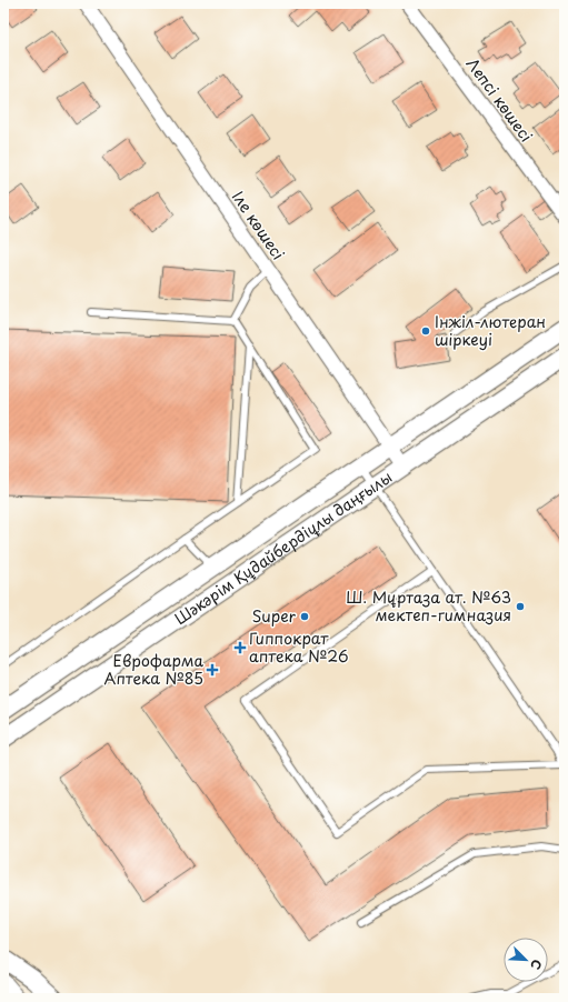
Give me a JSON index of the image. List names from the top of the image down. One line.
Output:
{"streets":{"main road":["Шәкәрім Құдайбердіұлы даңғылы"],"street":["Лепсі көшесі","Іле көшесі"]},"crossings":[["Іле көшесі","Шәкәрім Құдайбердіұлы даңғылы"]],"places":{"other":["Інжіл-лютеран шіркеуі","Ш. Мұртаза ат. №63 мектеп-гимназия","Super"],"health":["Гиппократ аптека №26","Еврофарма Аптека №85"]},"north":"bottom right"}
